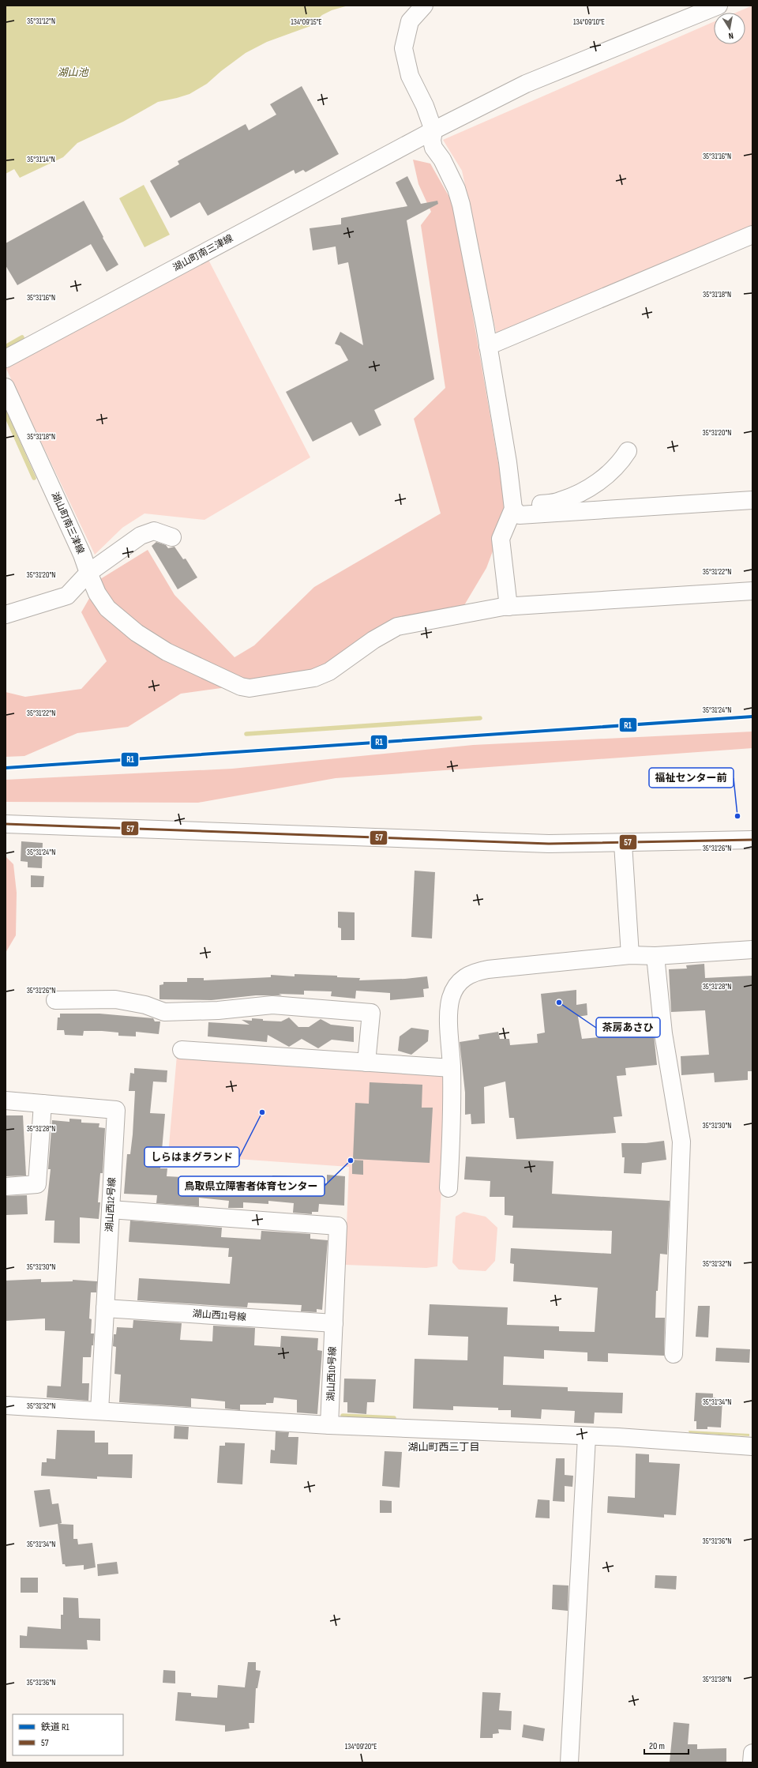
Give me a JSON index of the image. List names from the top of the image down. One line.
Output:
{"streets":{"street":["湖山町南三津線","湖山西12号線","湖山西11号線","湖山西10号線"]},"crossings":[["湖山西12号線","湖山西11号線"],["湖山西12号線","湖山西10号線"],["湖山西11号線","湖山西10号線"]],"districts":["湖山町西三丁目"],"water":["湖山池"],"places":["福祉センター前","茶房あさひ","しらはまグランド","鳥取県立障害者体育センター"],"lines":["rail line R1","transit line 57"],"legend":["鉄道 R1","57"],"scale_bar":"20 m","north":"bottom","coordinates":["35°31'12\"N","134°09'15\"E","134°09'10\"E","35°31'16\"N","35°31'14\"N","35°31'18\"N","35°31'20\"N","35°31'22\"N","35°31'24\"N","35°31'26\"N","35°31'28\"N","35°31'30\"N","35°31'32\"N","35°31'34\"N","35°31'36\"N","35°31'38\"N","134°09'20\"E"]}
